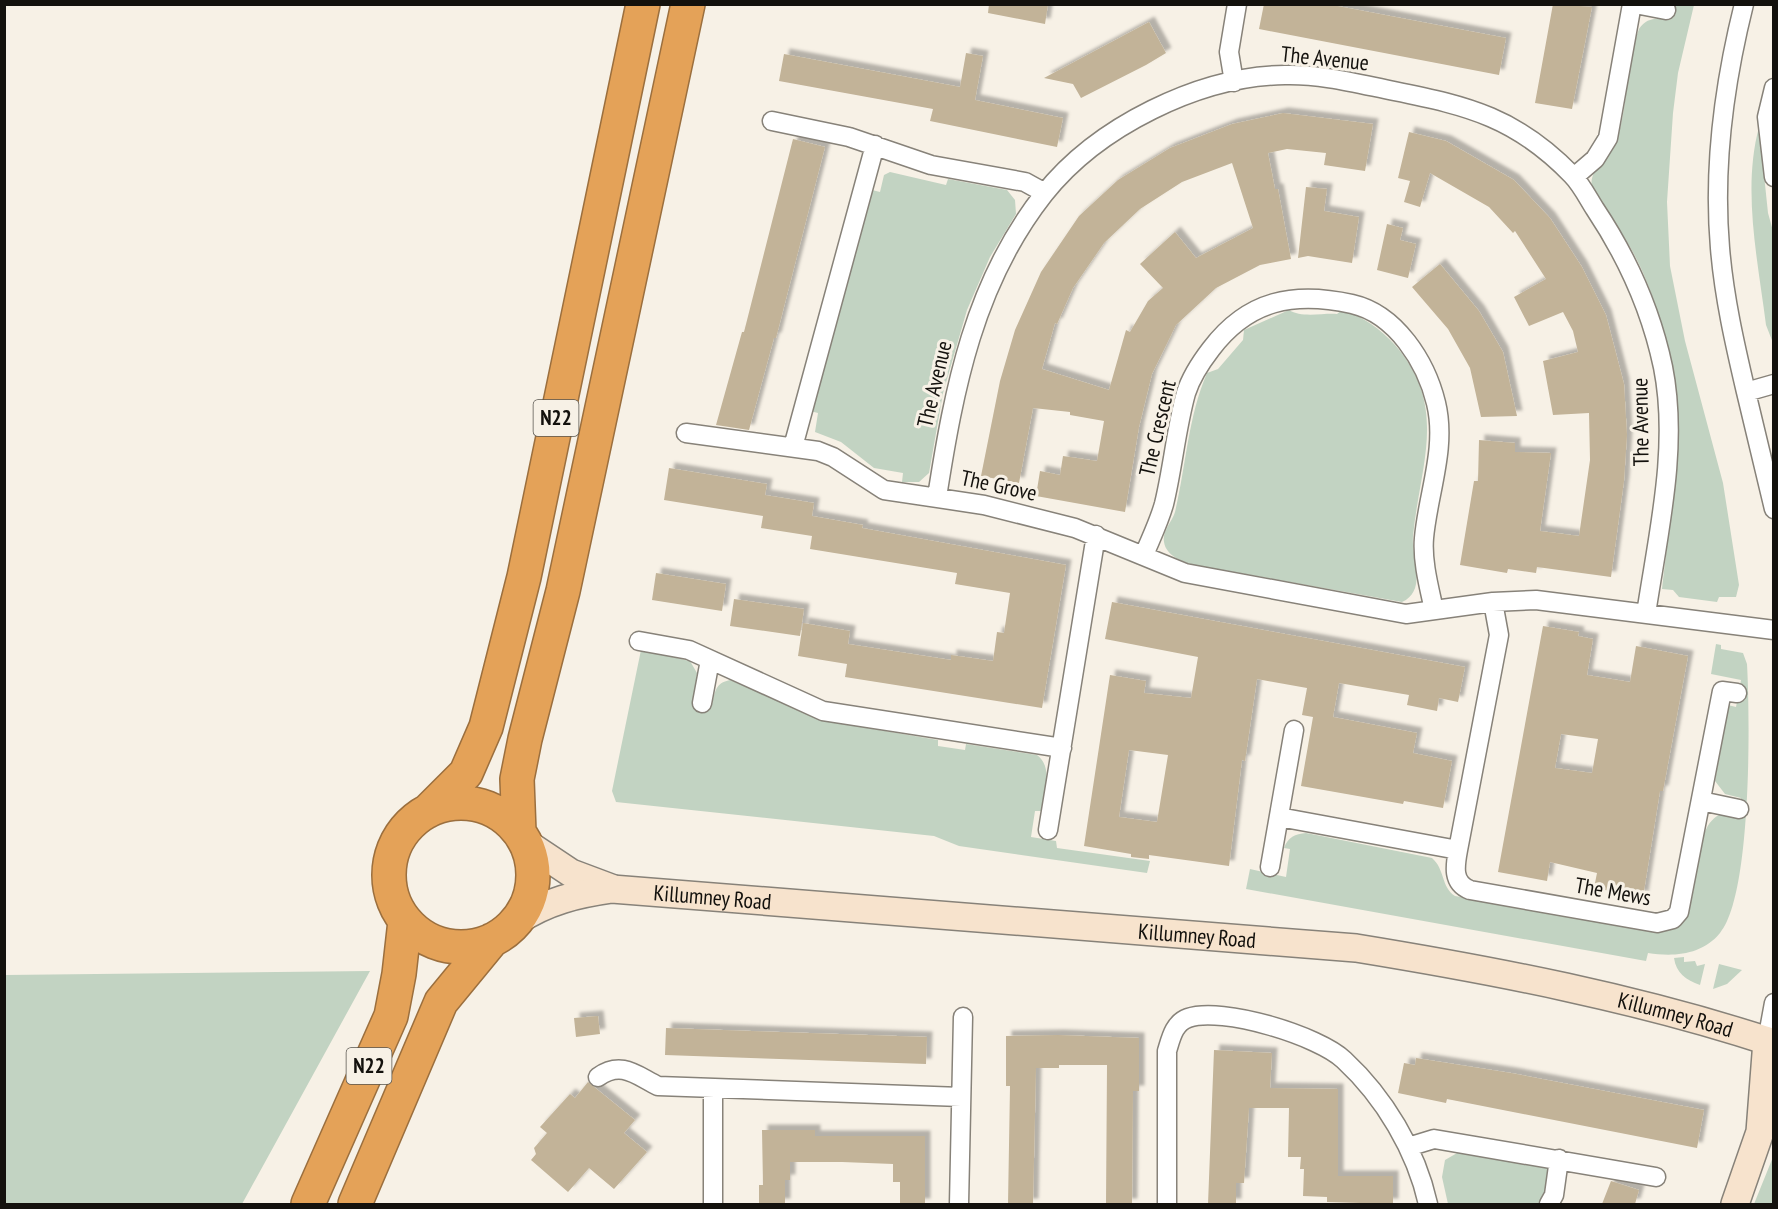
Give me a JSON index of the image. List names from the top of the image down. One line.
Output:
{"streets":{"highway":["N22"],"street":["The Avenue","The Crescent","The Grove","The Mews","Killumney Road"]},"crossings":[["The Avenue","The Grove"],["N22","Killumney Road"]]}
